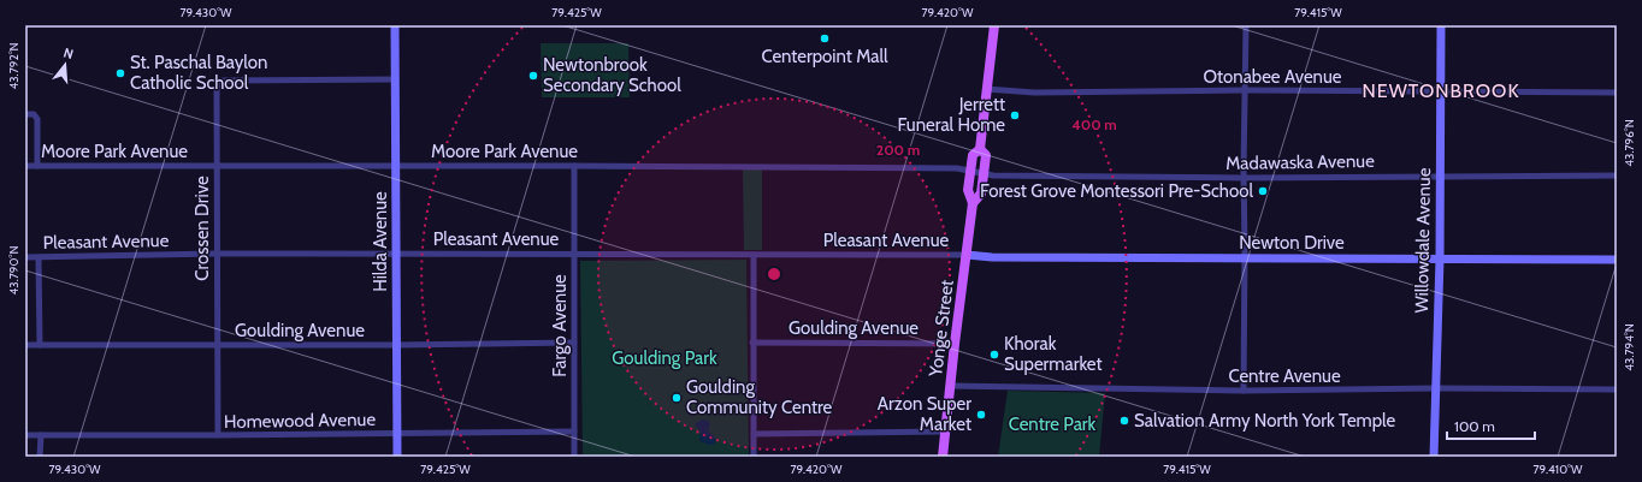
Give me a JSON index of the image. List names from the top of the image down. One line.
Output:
{"streets":{"main road":["Yonge Street"],"street":["Otonabee Avenue","Moore Park Avenue","Madawaska Avenue","Crossen Drive","Pleasant Avenue","Willowdale Avenue","Hilda Avenue","Newton Drive","Fargo Avenue","Goulding Avenue","Centre Avenue","Homewood Avenue"]},"crossings":[["Otonabee Avenue","Willowdale Avenue"],["Otonabee Avenue","Yonge Street"],["Moore Park Avenue","Madawaska Avenue"],["Moore Park Avenue","Crossen Drive"],["Moore Park Avenue","Hilda Avenue"],["Moore Park Avenue","Fargo Avenue"],["Moore Park Avenue","Yonge Street"],["Madawaska Avenue","Willowdale Avenue"],["Madawaska Avenue","Yonge Street"],["Crossen Drive","Pleasant Avenue"],["Crossen Drive","Hilda Avenue"],["Crossen Drive","Goulding Avenue"],["Crossen Drive","Homewood Avenue"],["Pleasant Avenue","Hilda Avenue"],["Pleasant Avenue","Newton Drive"],["Pleasant Avenue","Fargo Avenue"],["Pleasant Avenue","Yonge Street"],["Willowdale Avenue","Newton Drive"],["Willowdale Avenue","Centre Avenue"],["Hilda Avenue","Goulding Avenue"],["Hilda Avenue","Homewood Avenue"],["Newton Drive","Yonge Street"],["Fargo Avenue","Goulding Avenue"],["Fargo Avenue","Homewood Avenue"],["Goulding Avenue","Yonge Street"],["Yonge Street","Centre Avenue"]],"districts":["NEWTONBROOK"],"parks":["Goulding Park","Centre Park"],"places":["Centerpoint Mall","St. Paschal Baylon Catholic School","Newtonbrook Secondary School","Jerrett Funeral Home","Forest Grove Montessori Pre-School","Khorak Supermarket","Goulding Community Centre","Arzon Super Market","Salvation Army North York Temple"],"scale_bar":"100 m","north":"top","coordinates":["79.430°W","79.425°W","79.420°W","79.415°W","43.792°N","43.796°N","43.790°N","43.794°N","79.410°W"],"rings":["400 m","200 m"]}
